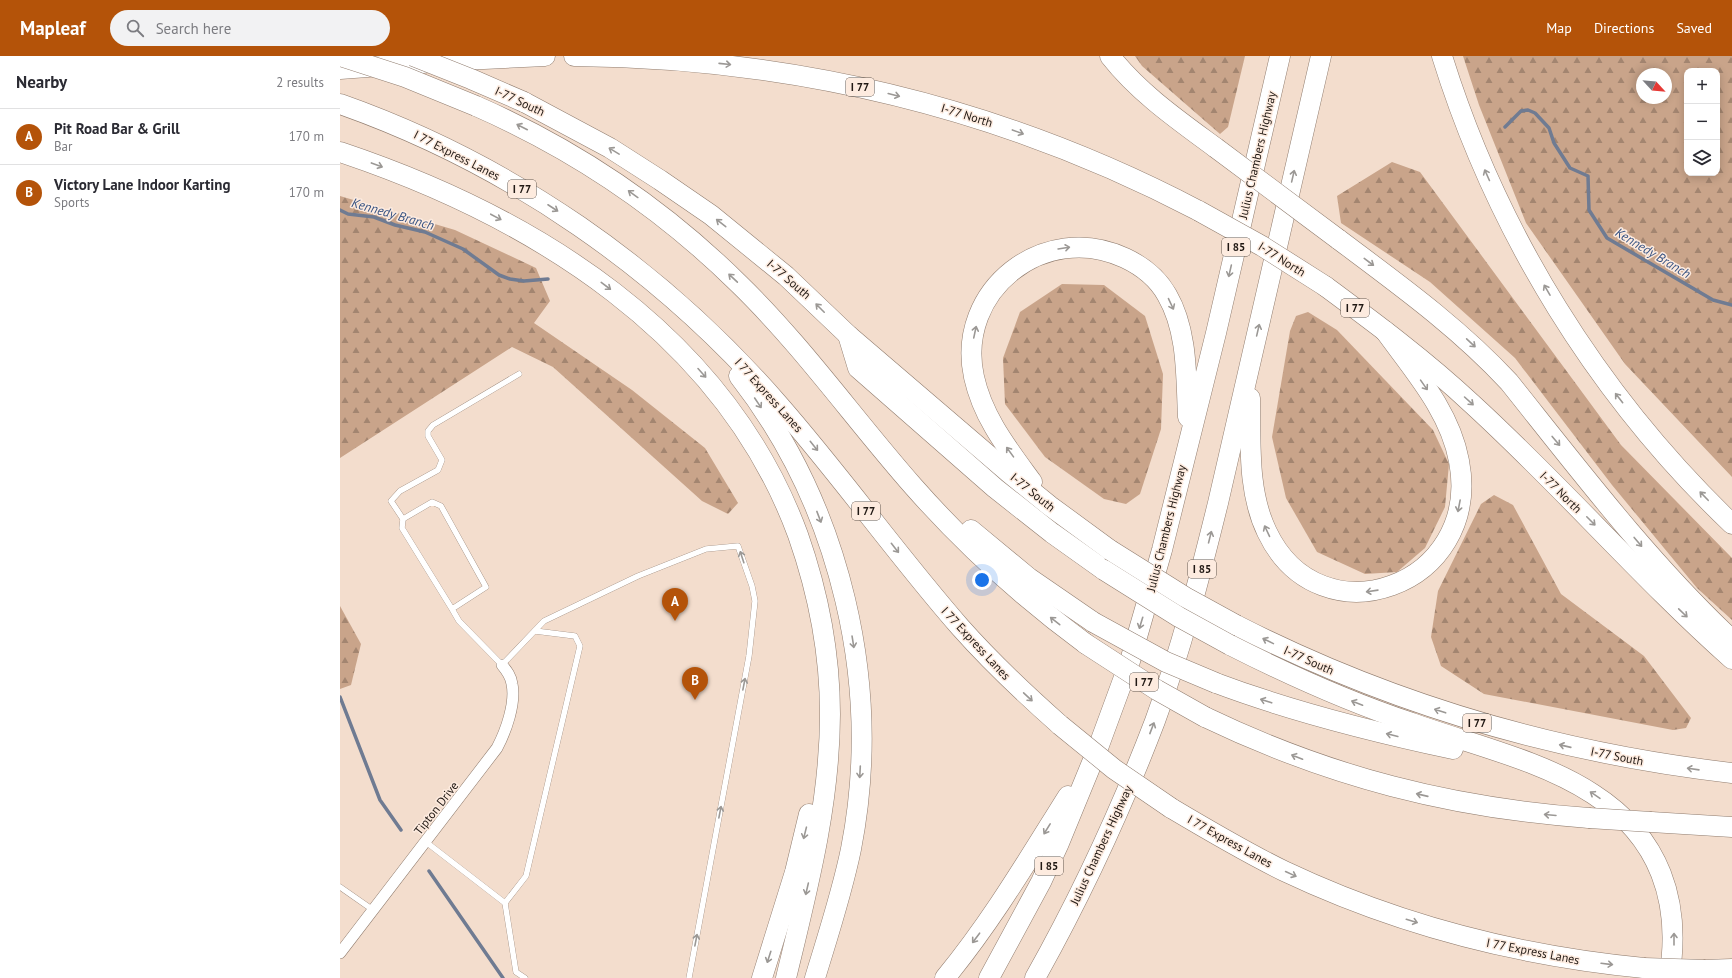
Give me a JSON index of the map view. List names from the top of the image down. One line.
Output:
{"streets":{"highway":["I 77","I-77 South","I-77 North","I 77 Express Lanes","Julius Chambers Highway","I 85"],"street":["Tipton Drive"]},"water":["Kennedy Branch"],"north":"bottom right","page":{"header":"Mapleaf","search":"Search here","nav":["Map","Directions","Saved"],"heading":["Nearby","2 results"],"map_buttons":["+","−"],"list":[{"mark":"A","name":"Pit Road Bar & Grill","note":"Bar","value":"170 m"},{"mark":"B","name":"Victory Lane Indoor Karting","note":"Sports","value":"170 m"}],"pins":["A","B"]}}
